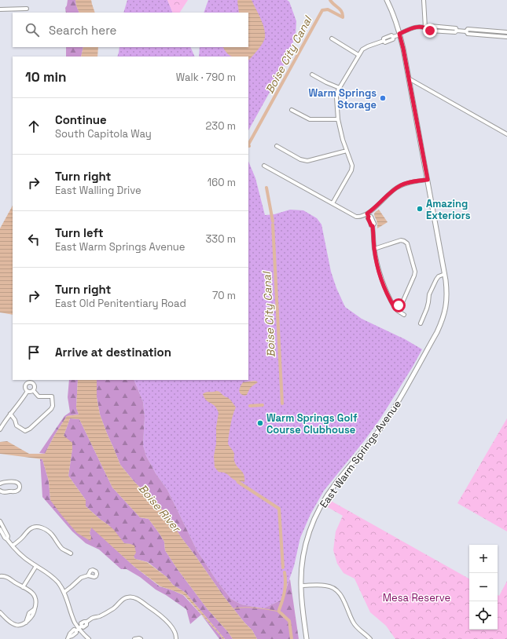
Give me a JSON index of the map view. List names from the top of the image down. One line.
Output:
{"streets":{"street":["East Warm Springs Avenue"]},"water":["Boise City Canal","Boise River"],"parks":["Mesa Reserve"],"places":["Warm Springs Storage","Amazing Exteriors","Warm Springs Golf Course Clubhouse"],"page":{"search":"Search here","heading":["10 min","Walk · 790 m"],"list":[["Continue","South Capitola Way","230 m"],["Turn right","East Walling Drive","160 m"],["Turn left","East Warm Springs Avenue","330 m"],["Turn right","East Old Penitentiary Road","70 m"],"Arrive at destination"],"map_buttons":["+","−"]}}
